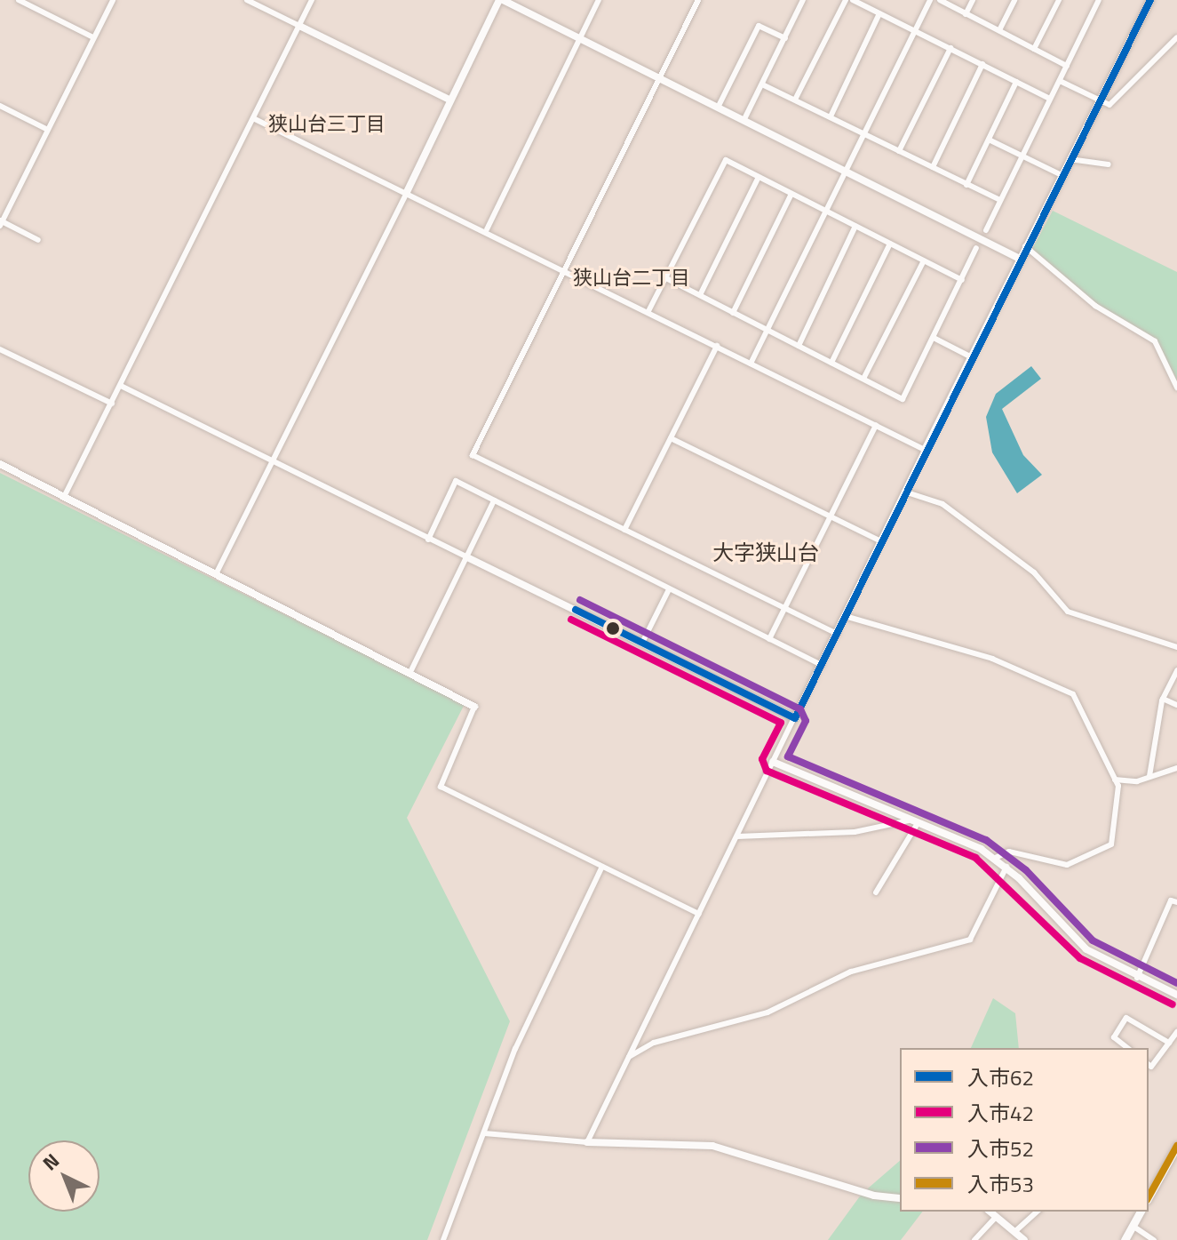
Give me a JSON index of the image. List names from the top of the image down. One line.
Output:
{"districts":["狭山台三丁目","狭山台二丁目","大字狭山台"],"lines":["transit line 入市62","transit line 入市52","transit line 入市42","transit line 入市53"],"legend":["入市62","入市42","入市52","入市53"],"north":"top left"}
